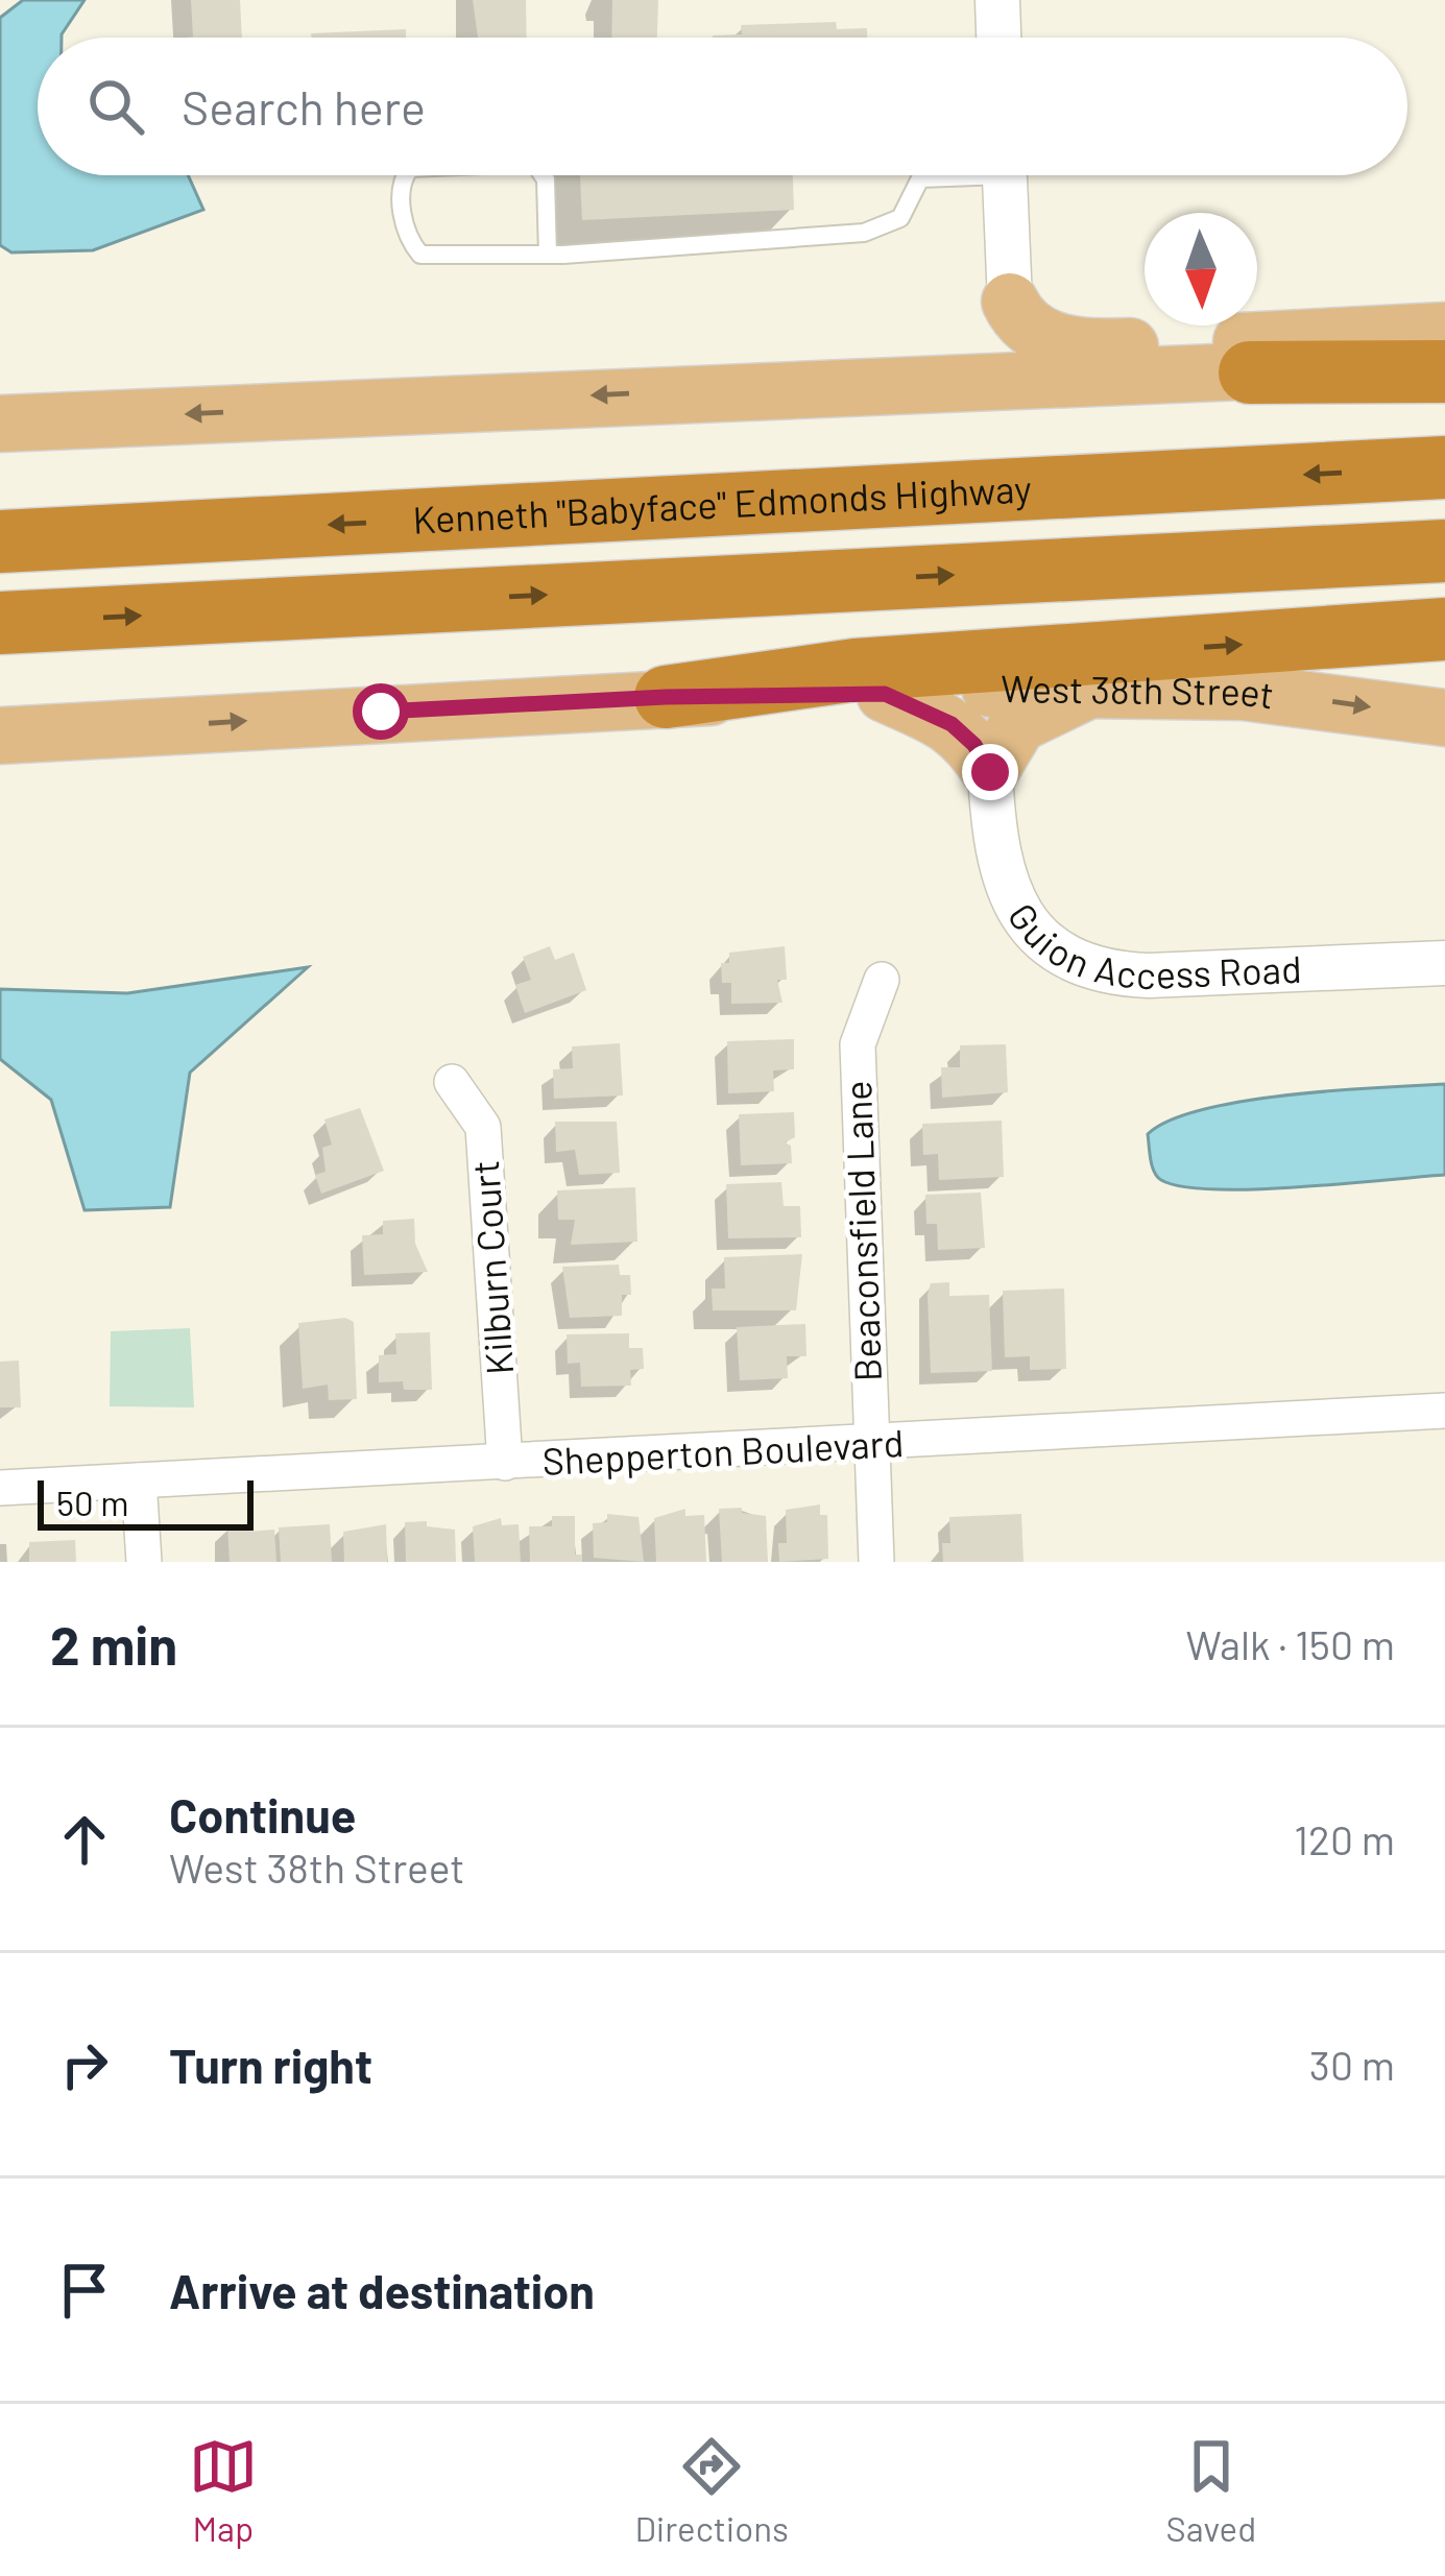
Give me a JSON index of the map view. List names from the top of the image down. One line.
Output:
{"streets":{"highway":["Kenneth \"Babyface\" Edmonds Highway"],"main road":["West 38th Street"],"street":["Guion Access Road","Beaconsfield Lane","Kilburn Court","Shepperton Boulevard"]},"crossings":[["Beaconsfield Lane","Shepperton Boulevard"],["Kilburn Court","Shepperton Boulevard"]],"scale_bar":"50 m","north":"bottom","page":{"search":"Search here","scale":"50 m","heading":["2 min","Walk · 150 m"],"list":[["Continue","West 38th Street","120 m"],["Turn right","30 m"],"Arrive at destination"],"nav":["Map","Directions","Saved"]}}
